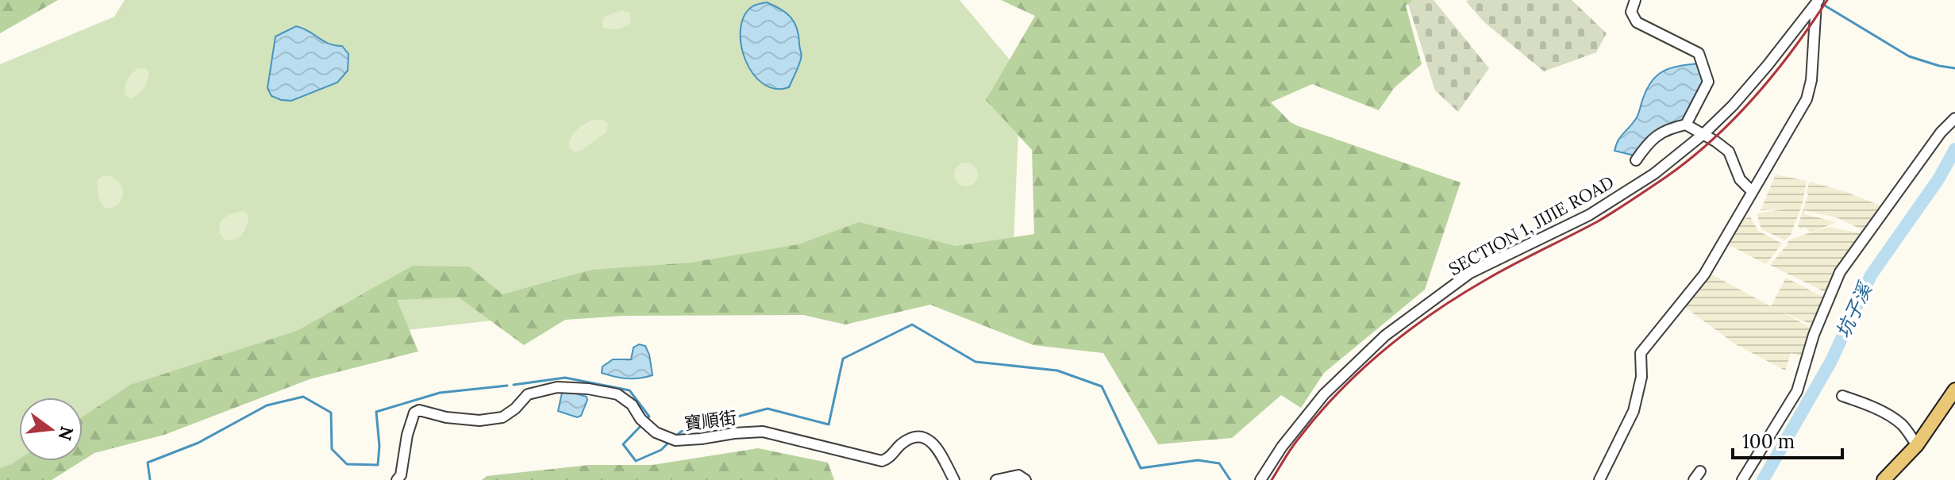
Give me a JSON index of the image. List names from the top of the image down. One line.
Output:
{"streets":{"street":["SECTION 1, JIJIE ROAD","寶順街"]},"water":["坑子溪"],"scale_bar":"100 m","north":"right"}
